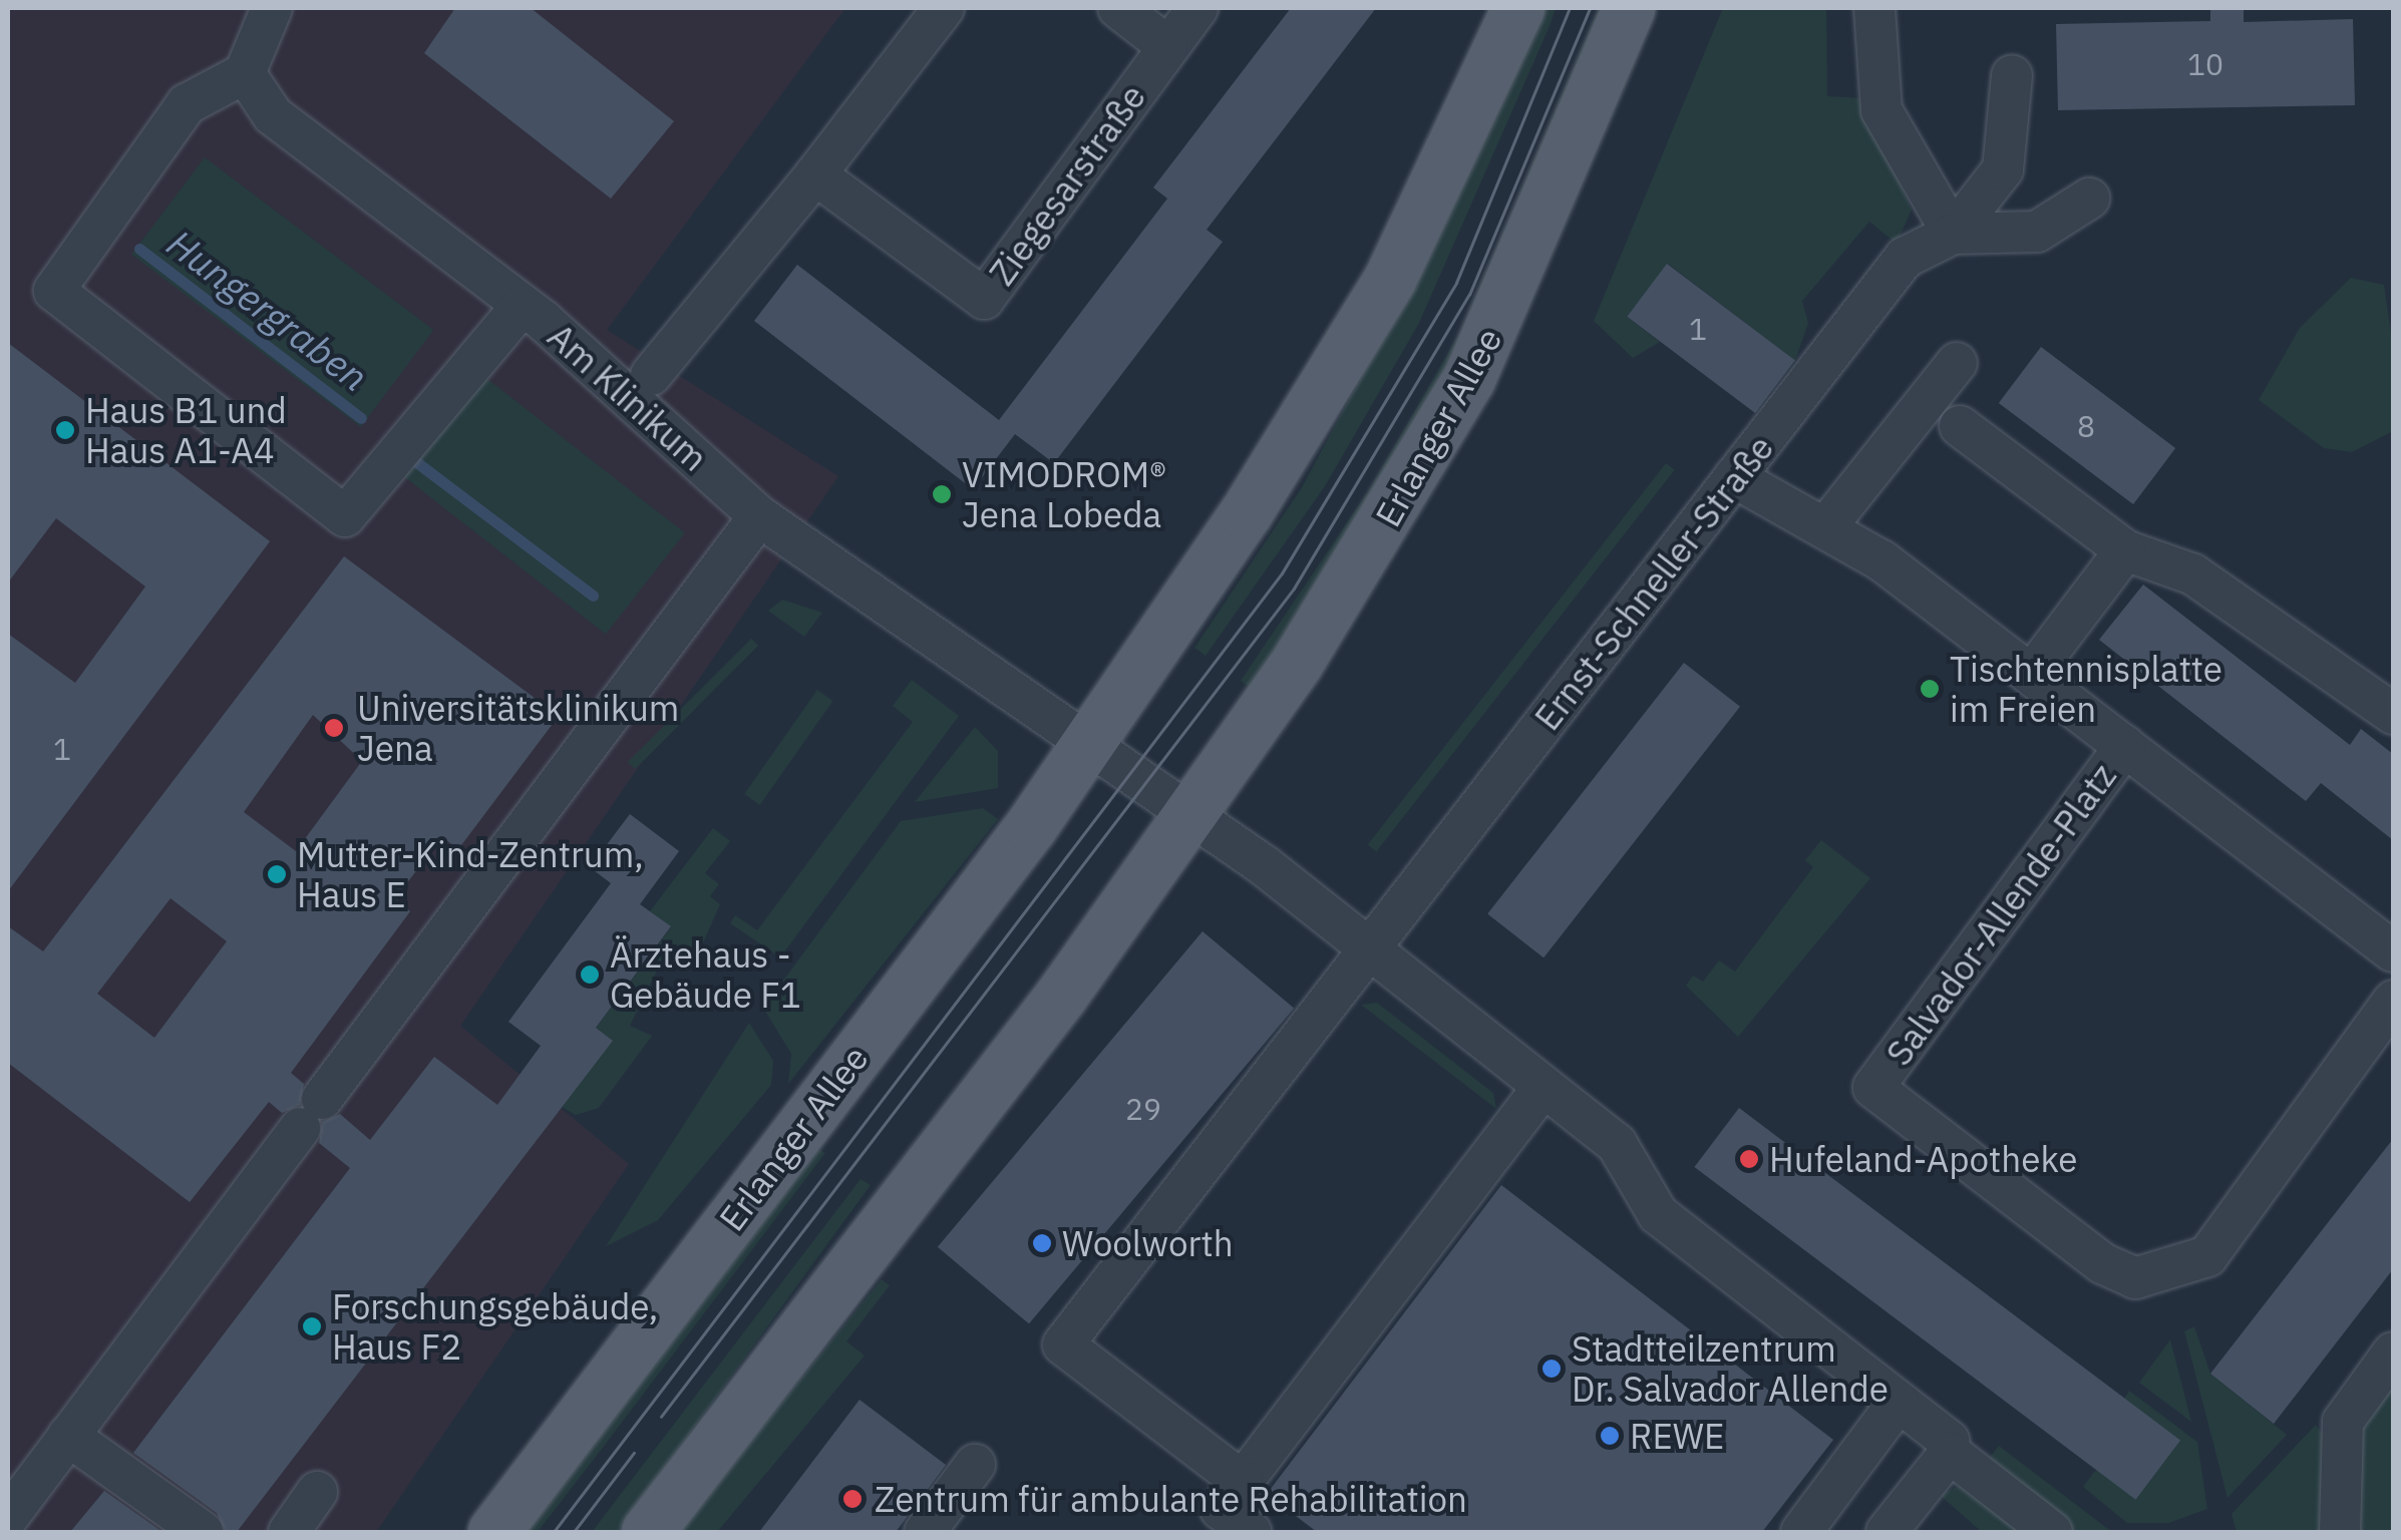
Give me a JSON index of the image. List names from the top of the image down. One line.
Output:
{"streets":{"main road":["Erlanger Allee"],"street":["Ziegesarstraße","Am Klinikum","Ernst-Schneller-Straße","Salvador-Allende-Platz"]},"crossings":[["Am Klinikum","Erlanger Allee"],["Ernst-Schneller-Straße","Salvador-Allende-Platz"]],"water":["Hungergraben"],"places":["Haus B1 und Haus A1-A4","VIMODROM® Jena Lobeda","Tischtennisplatte im Freien","Universitätsklinikum Jena","Mutter-Kind-Zentrum, Haus E","Ärztehaus - Gebäude F1","Hufeland-Apotheke","Woolworth","Forschungsgebäude, Haus F2","Stadtteilzentrum Dr. Salvador Allende","REWE","Zentrum für ambulante Rehabilitation"],"house_numbers":["10","1","8","1","29"]}
